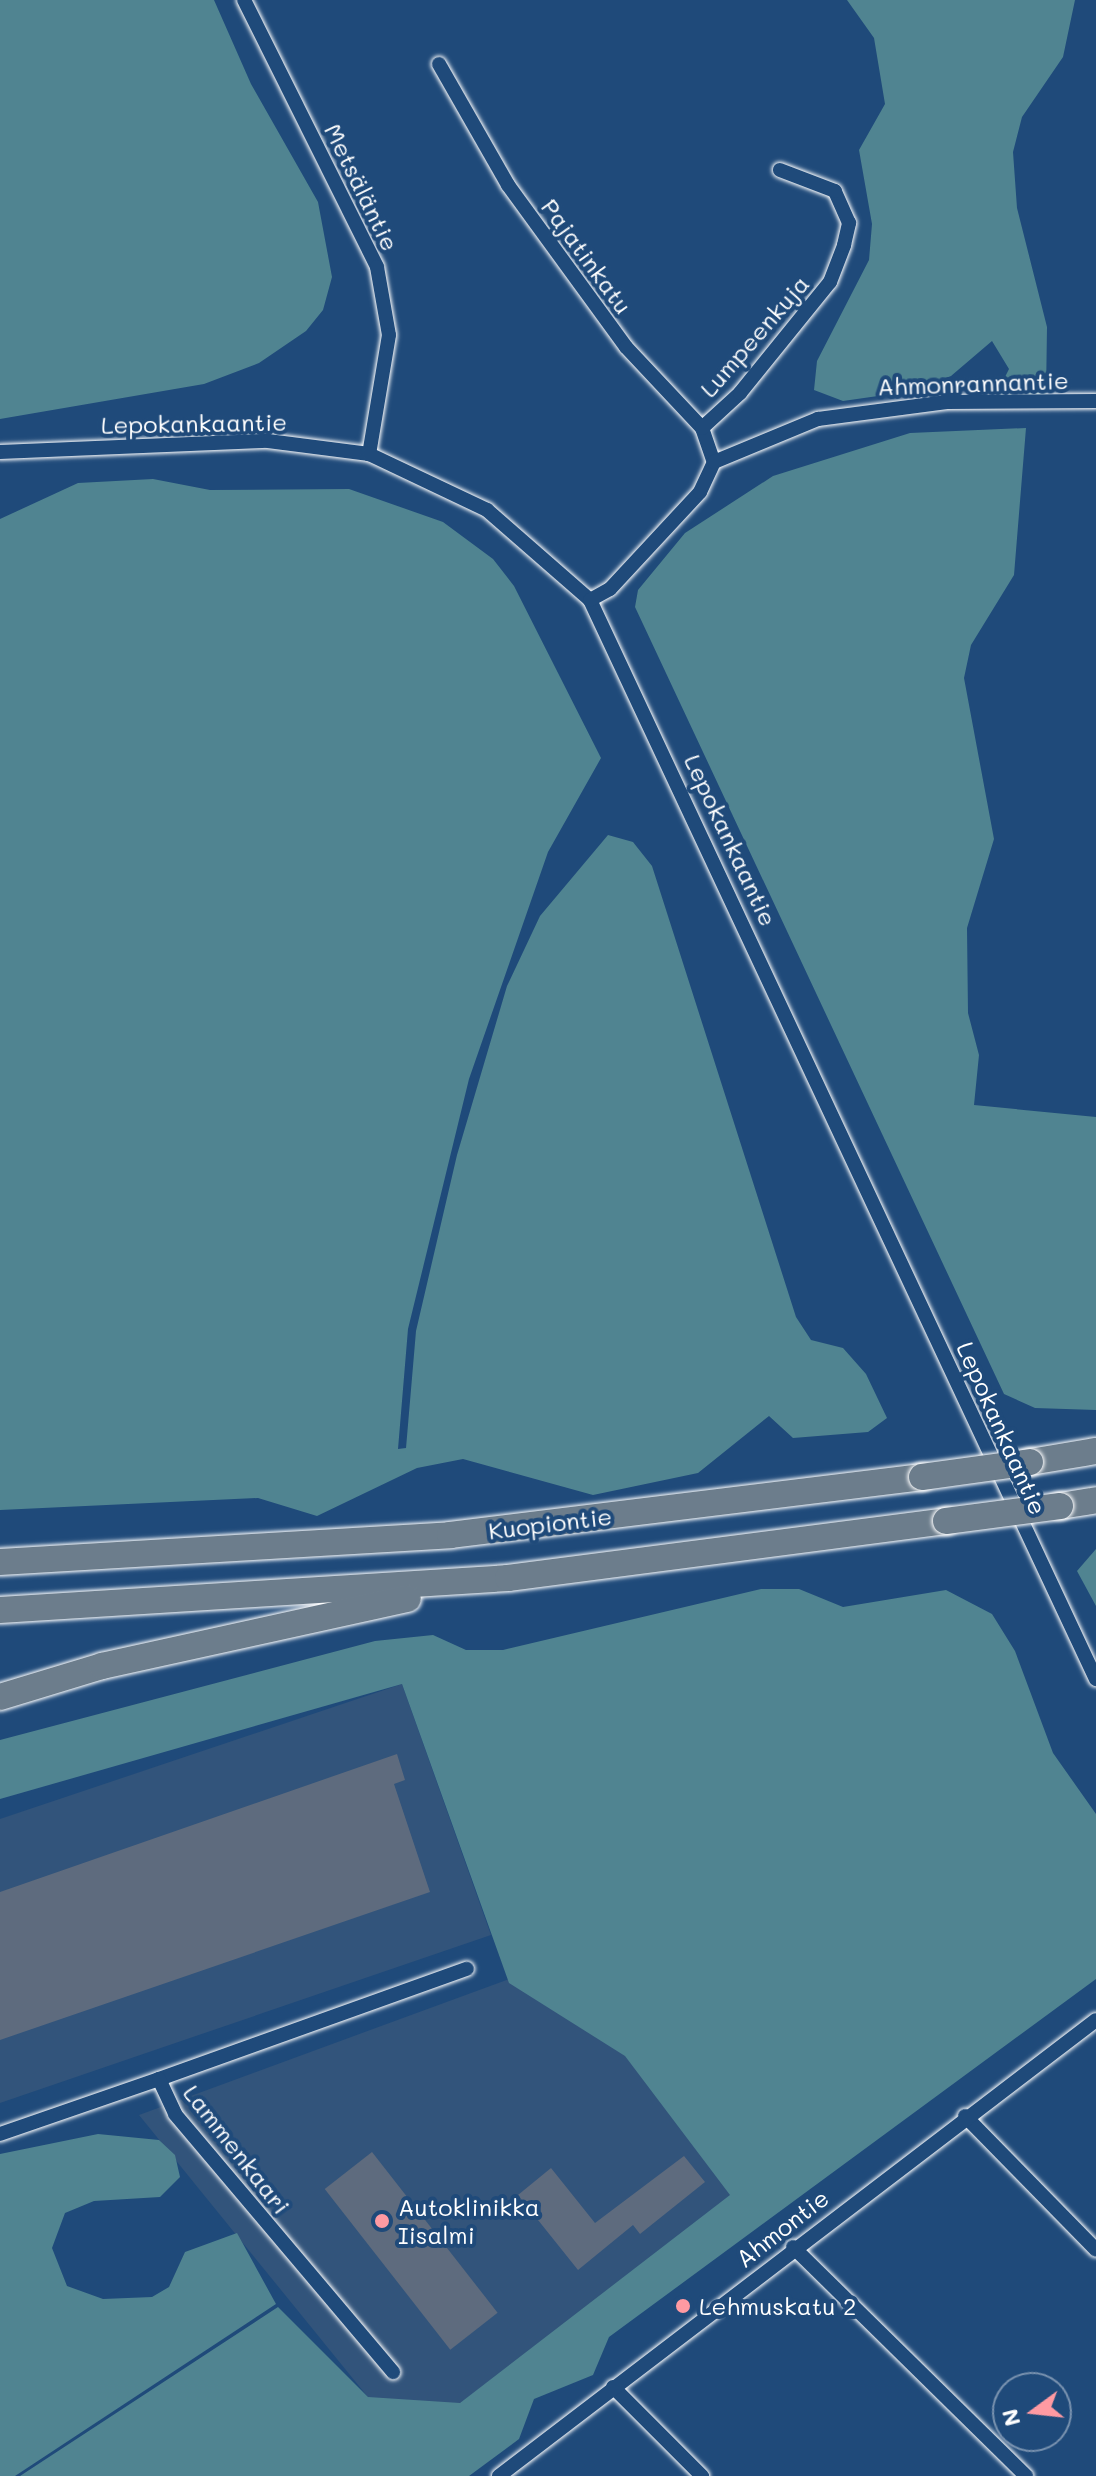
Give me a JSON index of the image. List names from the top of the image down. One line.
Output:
{"streets":{"highway":["Kuopiontie"],"street":["Metsäläntie","Pajatinkatu","Lumpeenkuja","Ahmonrannantie","Lepokankaantie","Lammenkaari","Ahmontie"]},"crossings":[["Metsäläntie","Lepokankaantie"],["Pajatinkatu","Lumpeenkuja"],["Pajatinkatu","Ahmonrannantie"]],"places":["Autoklinikka Iisalmi","Lehmuskatu 2"],"north":"left"}
